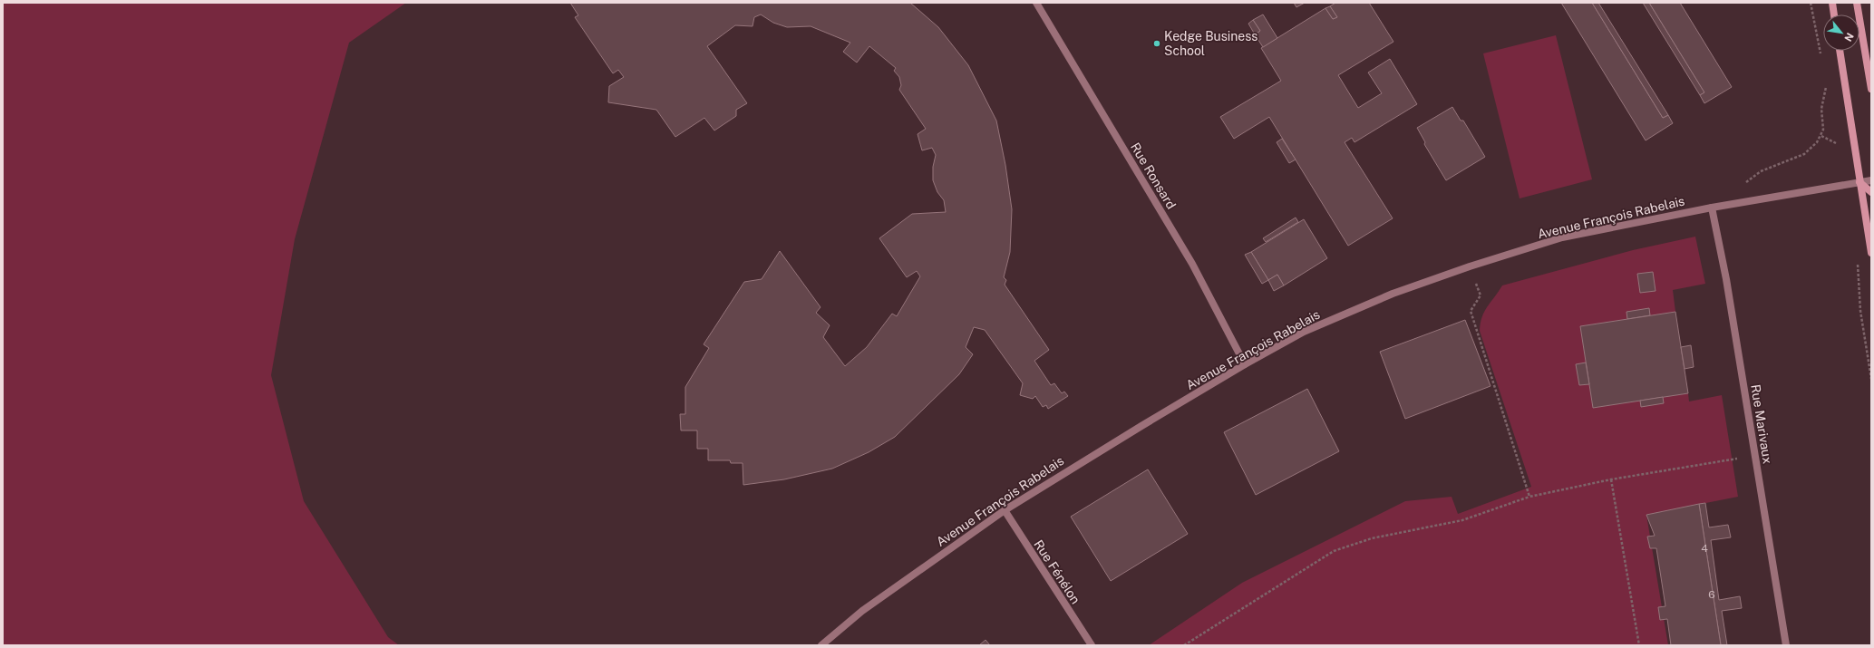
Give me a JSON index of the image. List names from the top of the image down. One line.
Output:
{"streets":{"street":["Rue Ronsard","Avenue François Rabelais","Rue Marivaux","Rue Fénélon"]},"crossings":[["Rue Ronsard","Avenue François Rabelais"],["Avenue François Rabelais","Rue Marivaux"],["Avenue François Rabelais","Rue Fénélon"]],"places":["Kedge Business School"],"house_numbers":["4","6"],"north":"bottom right"}
